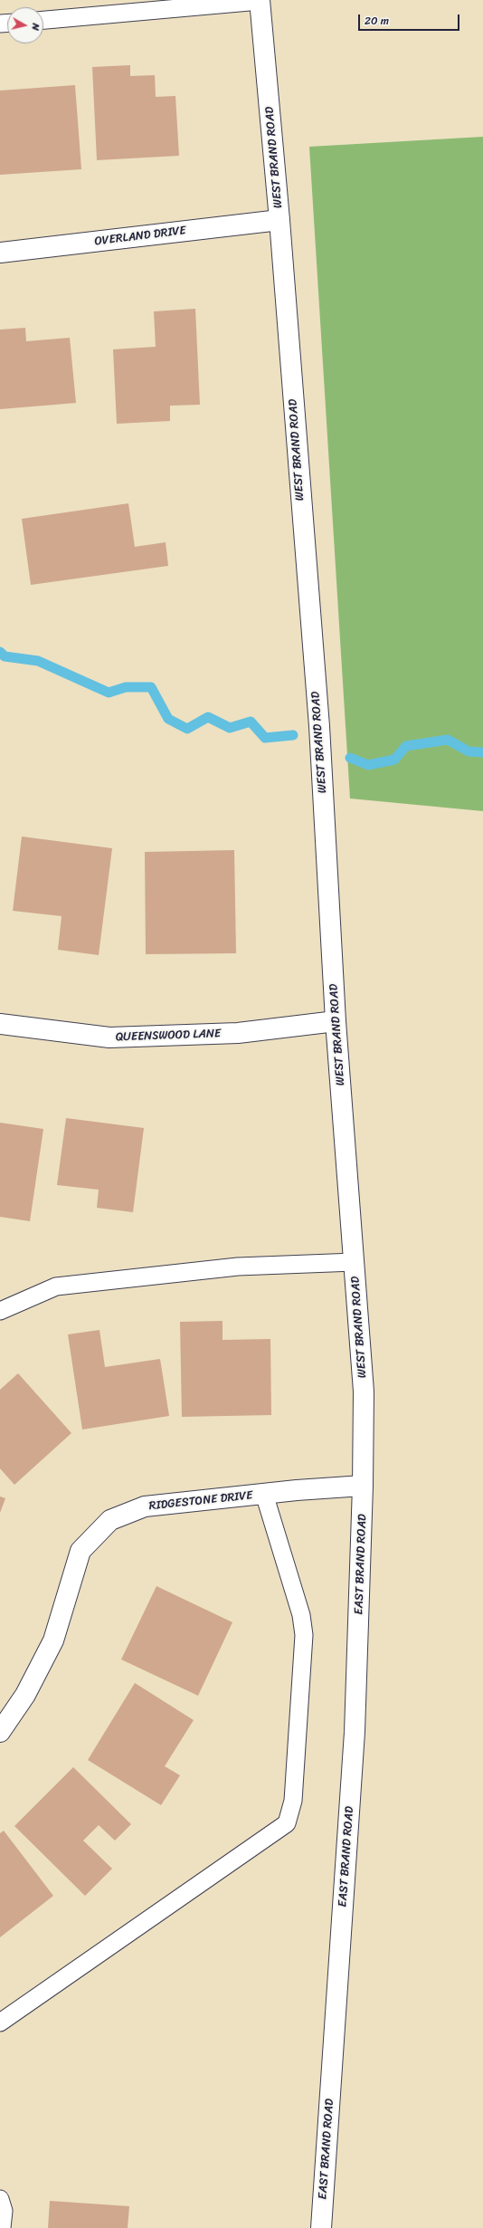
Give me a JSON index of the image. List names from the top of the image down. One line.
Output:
{"streets":{"street":["WEST BRAND ROAD","OVERLAND DRIVE","QUEENSWOOD LANE","RIDGESTONE DRIVE","EAST BRAND ROAD"]},"crossings":[["WEST BRAND ROAD","OVERLAND DRIVE"],["WEST BRAND ROAD","QUEENSWOOD LANE"],["WEST BRAND ROAD","RIDGESTONE DRIVE"],["WEST BRAND ROAD","EAST BRAND ROAD"],["RIDGESTONE DRIVE","EAST BRAND ROAD"]],"scale_bar":"20 m","north":"right"}
